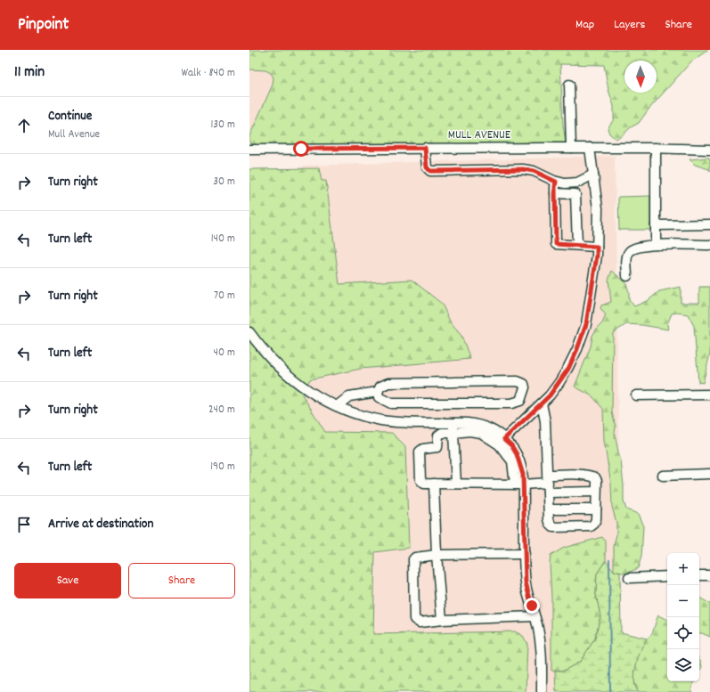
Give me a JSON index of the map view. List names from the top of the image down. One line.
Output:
{"streets":{"street":["MULL AVENUE"]},"north":"bottom","page":{"header":"Pinpoint","nav":["Map","Layers","Share"],"heading":["11 min","Walk · 840 m"],"list":[["Continue","Mull Avenue","130 m"],["Turn right","30 m"],["Turn left","140 m"],["Turn right","70 m"],["Turn left","40 m"],["Turn right","240 m"],["Turn left","190 m"],"Arrive at destination"],"buttons":["Save","Share"],"map_buttons":["+","−"]}}
